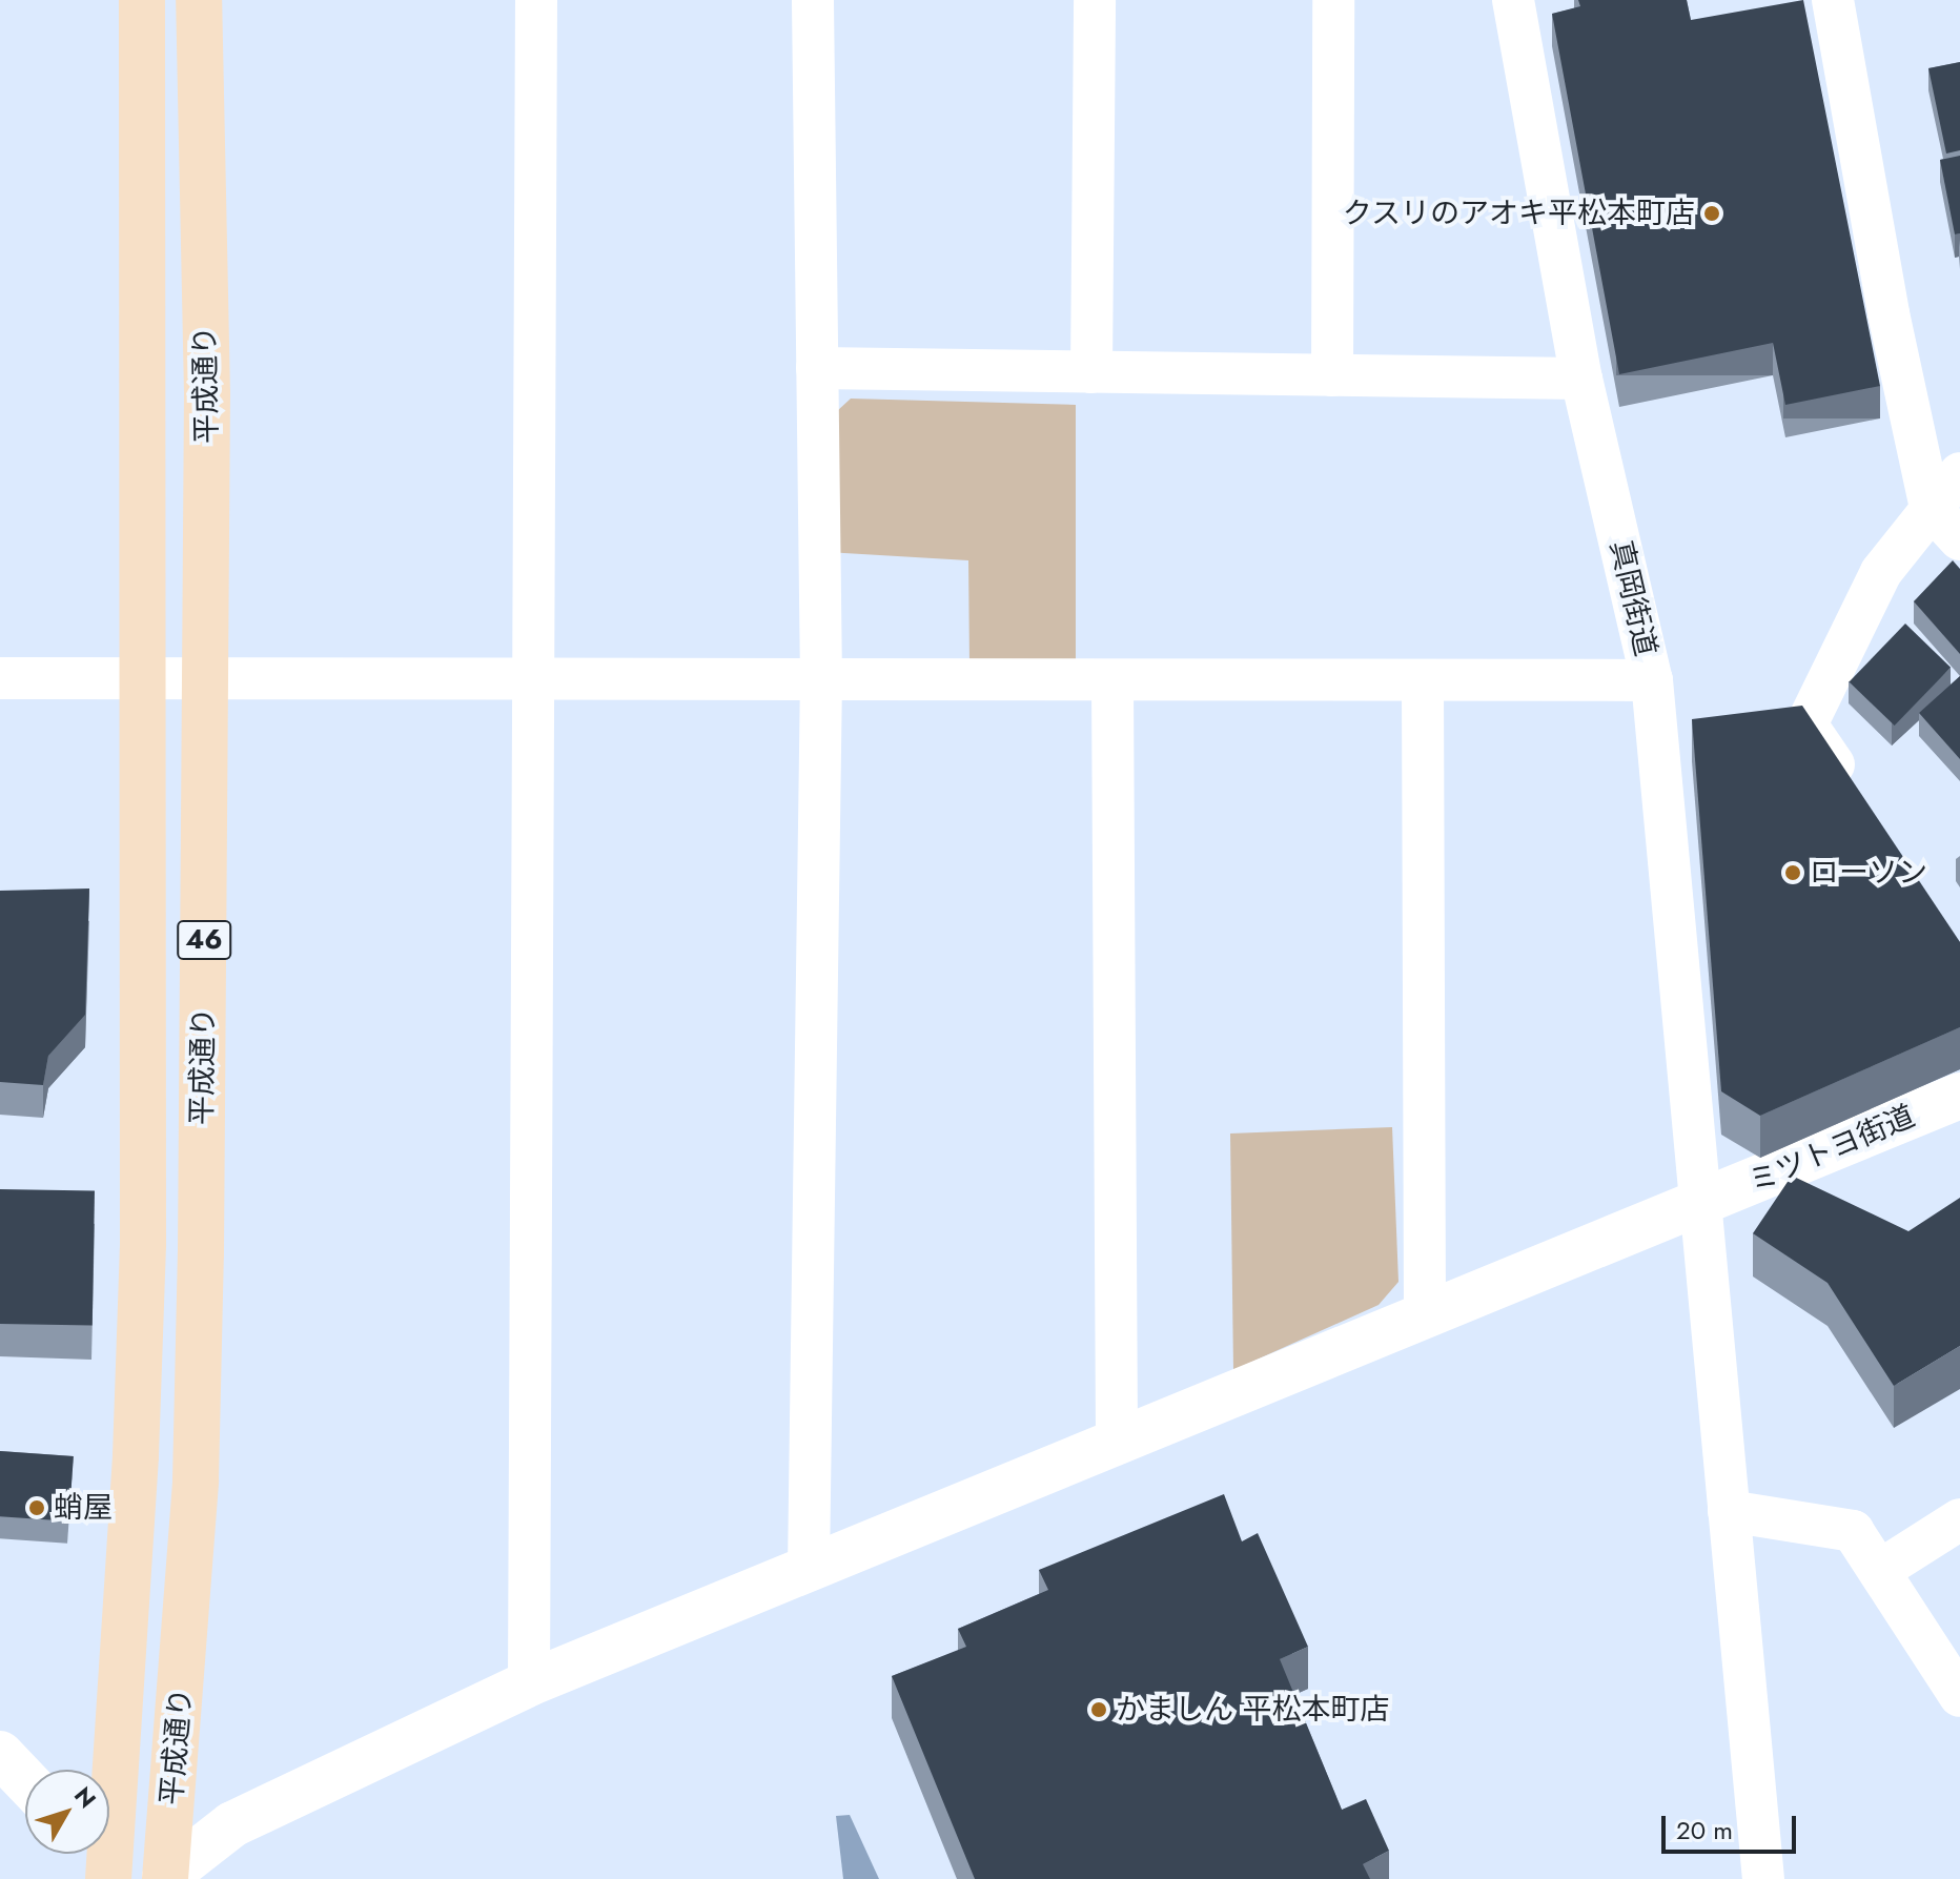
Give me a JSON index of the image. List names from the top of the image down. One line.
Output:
{"streets":{"main road":["平成通り","46"],"street":["真岡街道","ミツトヨ街道"]},"crossings":[["平成通り","ミツトヨ街道"],["真岡街道","ミツトヨ街道"]],"places":["クスリのアオキ平松本町店","ローソン","蛸屋","かましん 平松本町店"],"scale_bar":"20 m","north":"top right"}
